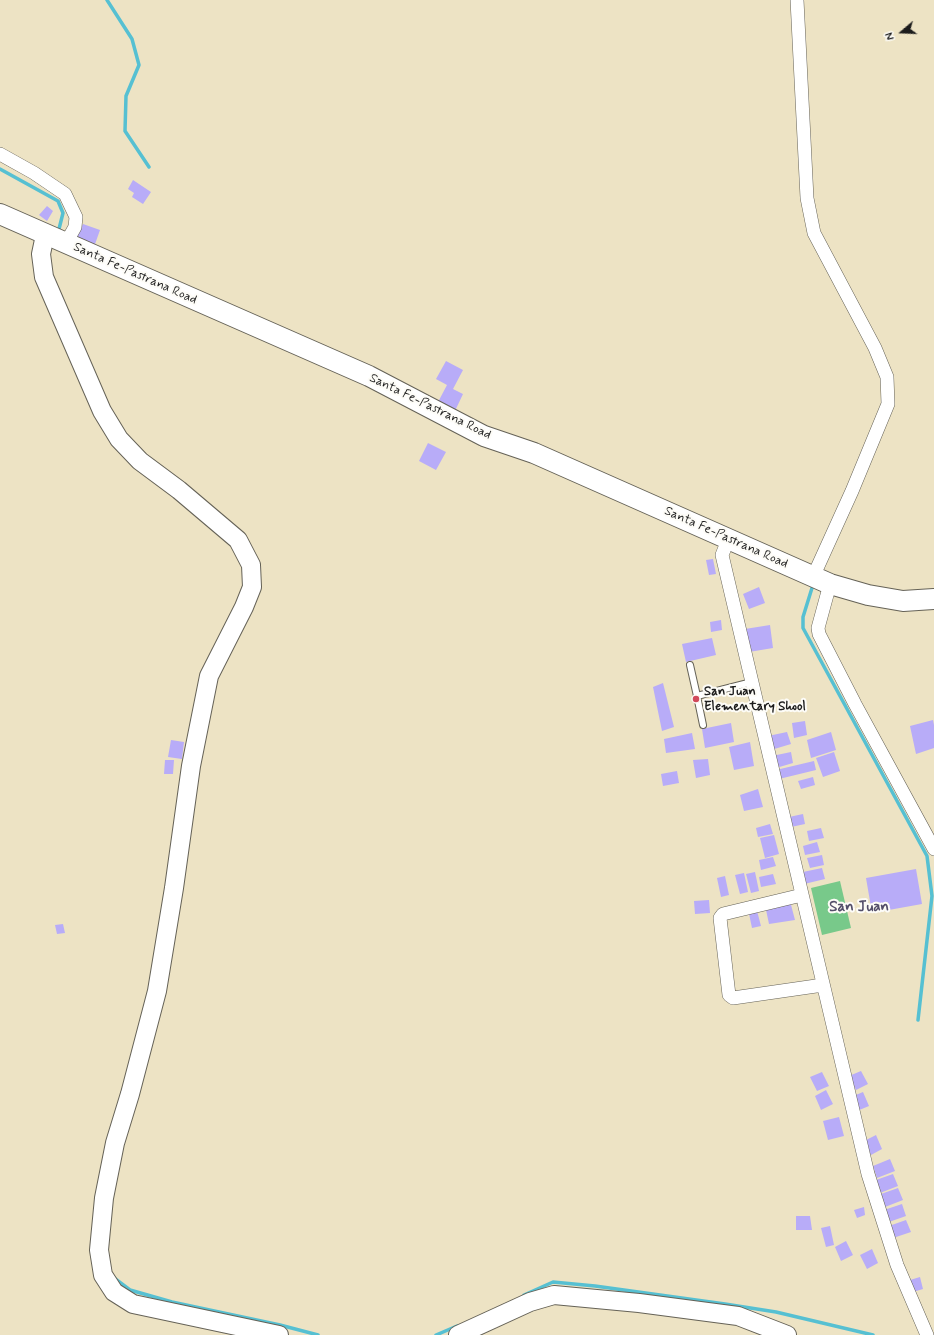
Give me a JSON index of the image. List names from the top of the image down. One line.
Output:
{"streets":{"main road":["Santa Fe-Pastrana Road"]},"districts":["San Juan"],"places":["San Juan Elementary Shool"],"north":"left"}
